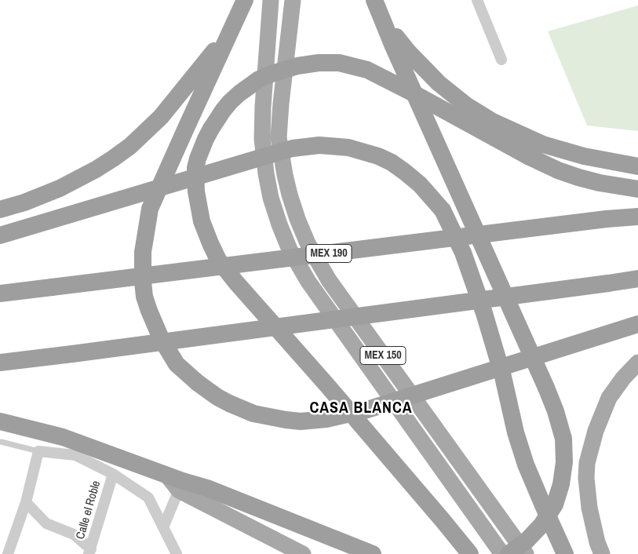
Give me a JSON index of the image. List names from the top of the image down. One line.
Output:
{"streets":{"highway":["MEX 190"],"main road":["MEX 150"],"street":["Calle el Roble"]},"districts":["CASA BLANCA"]}
